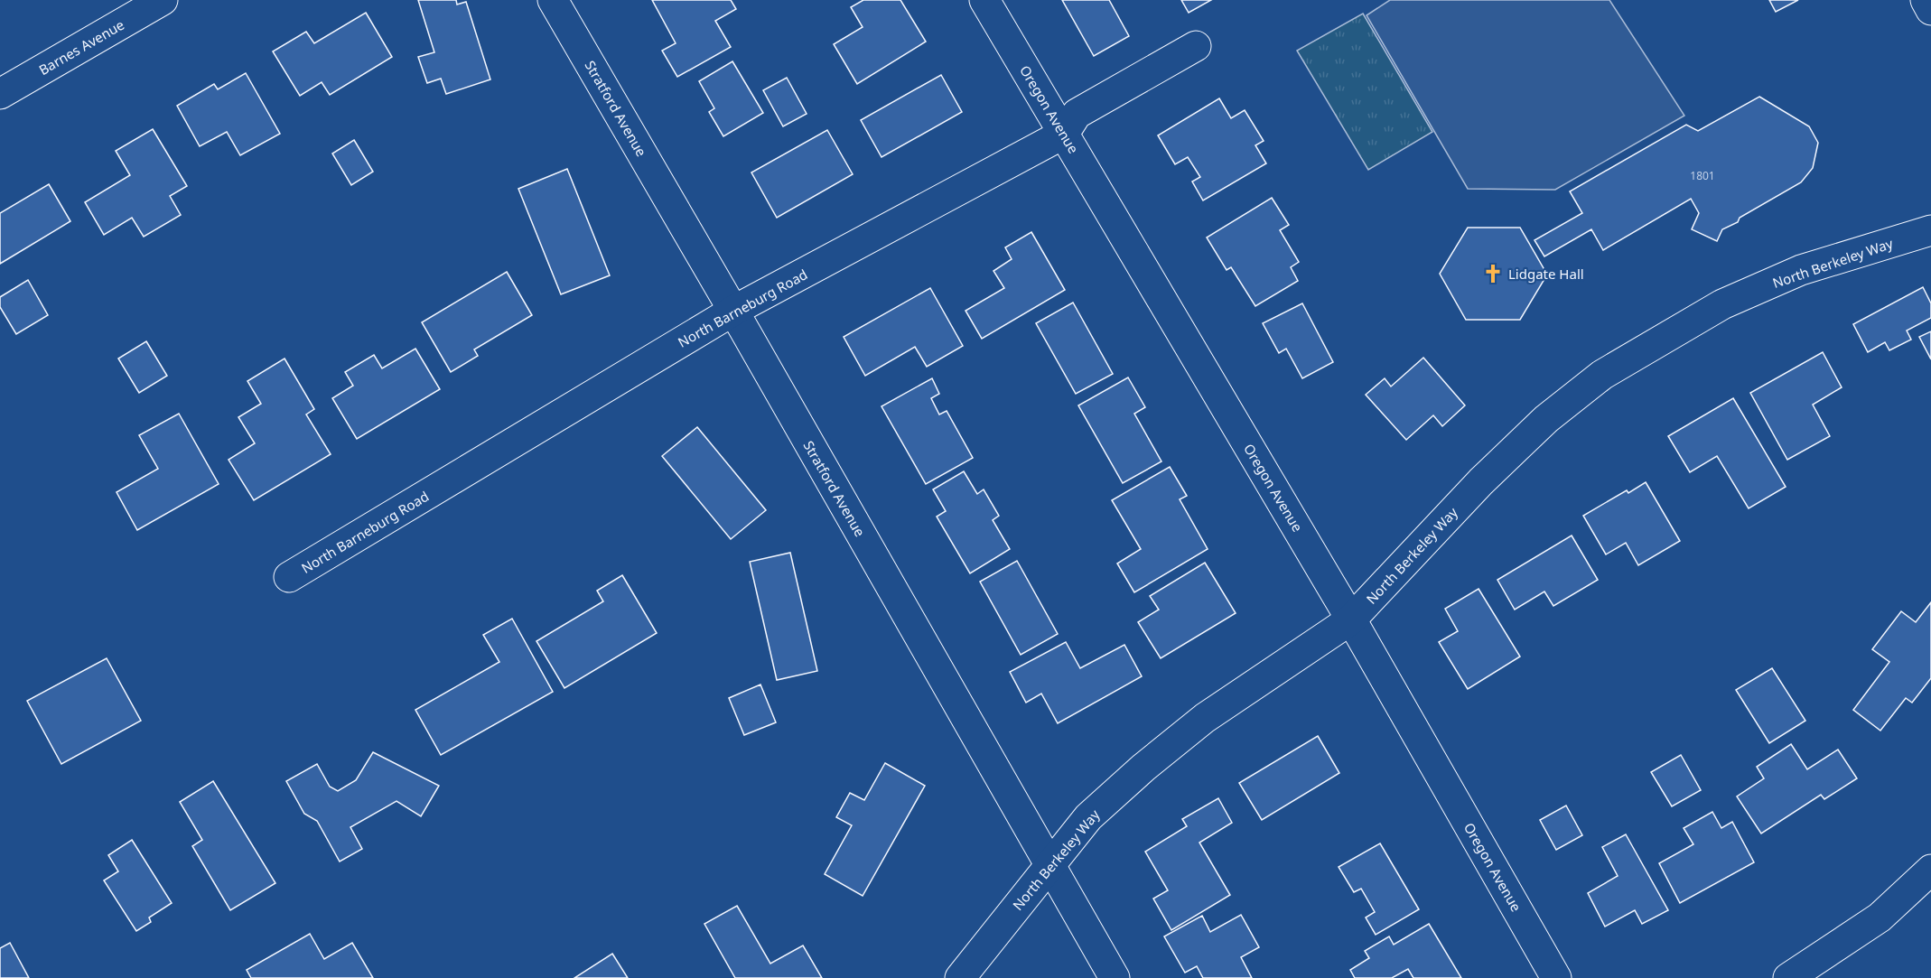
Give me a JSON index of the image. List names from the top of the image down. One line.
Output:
{"streets":{"street":["Barnes Avenue","Stratford Avenue","Oregon Avenue","North Berkeley Way","North Barneburg Road"]},"crossings":[["Stratford Avenue","North Berkeley Way"],["Stratford Avenue","North Barneburg Road"],["Oregon Avenue","North Berkeley Way"],["Oregon Avenue","North Barneburg Road"]],"places":{"church":["Lidgate Hall"]},"house_numbers":["1801"]}
